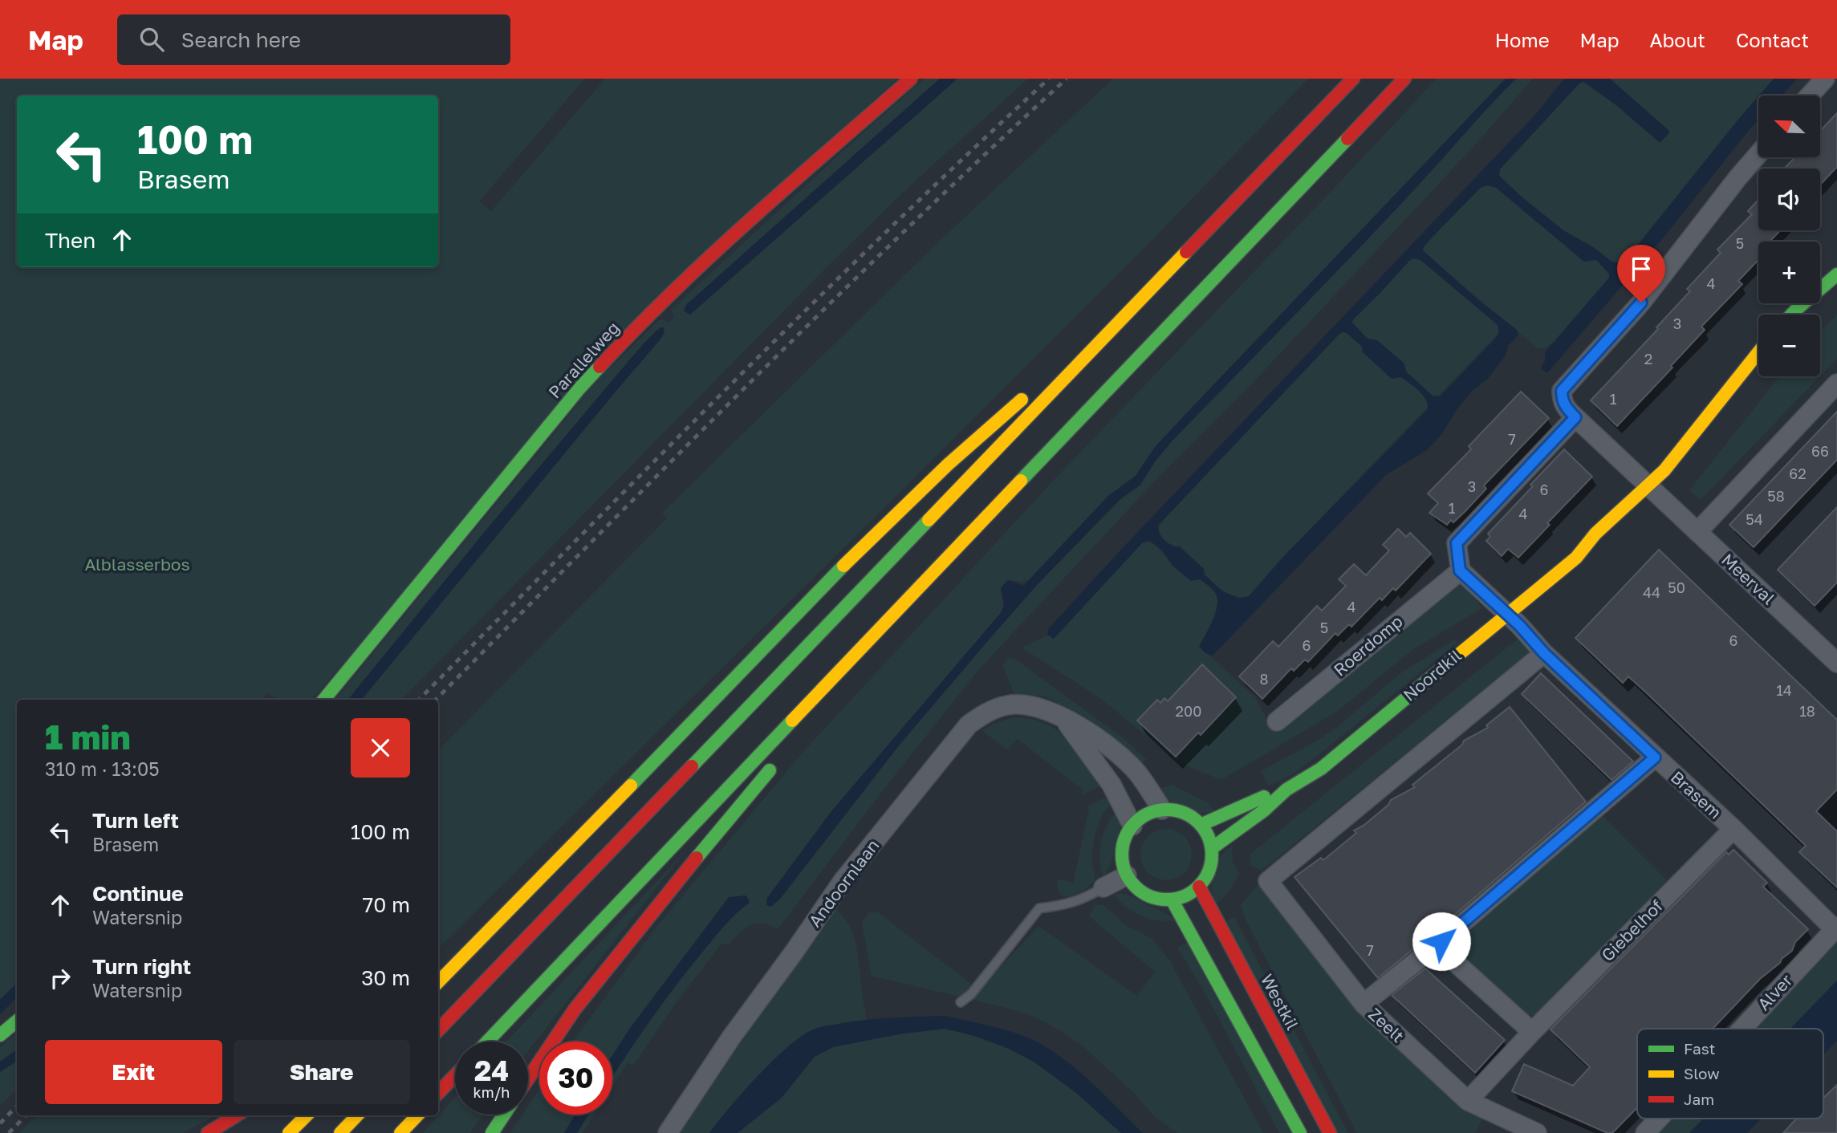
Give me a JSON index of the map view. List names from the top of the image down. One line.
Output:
{"streets":{"main road":["Parallelweg","Noordkil","Westkil"],"street":["Meerval","Roerdomp","Brasem","Andoornlaan","Giebelhof","Alver","Zeelt"]},"crossings":[["Meerval","Noordkil"],["Roerdomp","Brasem"],["Noordkil","Brasem"],["Noordkil","Andoornlaan"],["Noordkil","Westkil"],["Brasem","Giebelhof"],["Brasem","Alver"],["Brasem","Zeelt"],["Andoornlaan","Westkil"],["Giebelhof","Zeelt"]],"parks":["Alblasserbos"],"house_numbers":["5","4","3","2","1","7","66","62","3","6","58","1","4","54","50","44","4","5","6","6","8","14","200","18","7"],"legend":["Fast","Slow","Jam"],"north":"top left","page":{"header":"Map","search":"Search here","nav":["Home","Map","About","Contact"],"map_buttons":["+","−"],"turn":["100 m","Brasem"],"then":"Then","heading":["1 min","310 m · 13:05"],"list":[{"name":"Turn left","note":"Brasem","value":"100 m"},{"name":"Continue","note":"Watersnip","value":"70 m"},{"name":"Turn right","note":"Watersnip","value":"30 m"}],"buttons":["Exit","Share"],"speed":"24 km/h","limit":"30"}}
